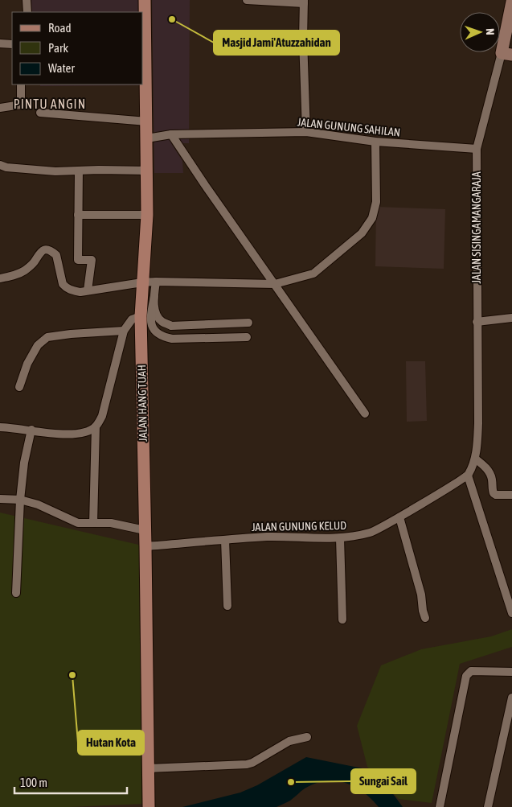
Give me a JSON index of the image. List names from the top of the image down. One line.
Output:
{"streets":{"main road":["JALAN SISINGAMANGARAJA","JALAN HANG TUAH"],"street":["JALAN GUNUNG SAHILAN","JALAN GUNUNG KELUD"]},"crossings":[["JALAN GUNUNG SAHILAN","JALAN SISINGAMANGARAJA"],["JALAN GUNUNG SAHILAN","JALAN HANG TUAH"],["JALAN HANG TUAH","JALAN GUNUNG KELUD"]],"districts":["PINTU ANGIN"],"places":["Masjid Jami'Atuzzahidan","Hutan Kota","Sungai Sail"],"legend":["Road","Park","Water"],"scale_bar":"100 m","north":"right"}
